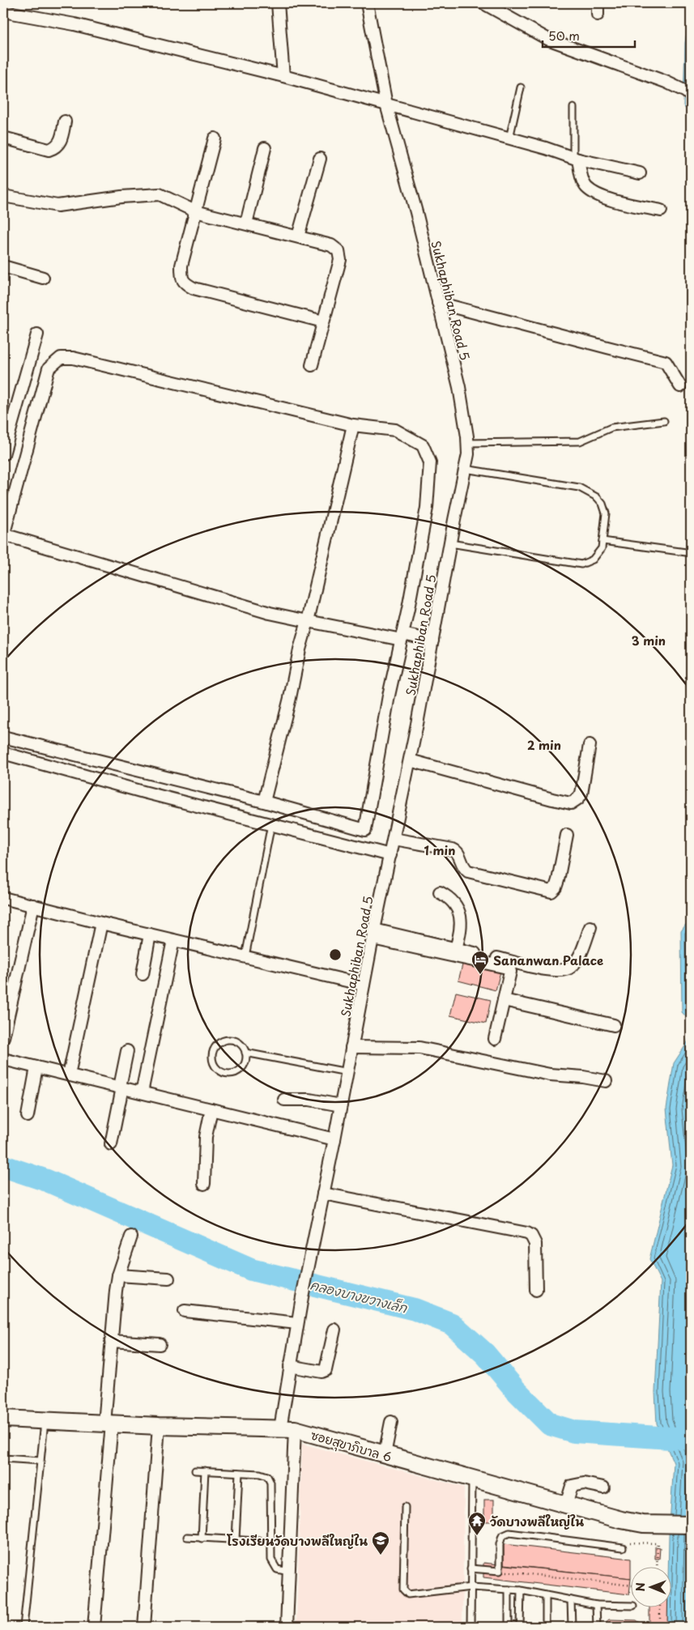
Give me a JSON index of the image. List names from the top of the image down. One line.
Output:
{"streets":{"street":["Sukhaphiban Road 5","ซอยสุขาภิบาล 6"]},"crossings":[["Sukhaphiban Road 5","ซอยสุขาภิบาล 6"]],"water":["คลองบางขวางเล็ก"],"places":{"hotel":["Sananwan Palace"],"temple":["วัดบางพลีใหญ่ใน"],"school or university":["โรงเรียนวัดบางพลีใหญ่ใน"]},"scale_bar":"50 m","north":"left","rings":["3 min","2 min","1 min"]}
